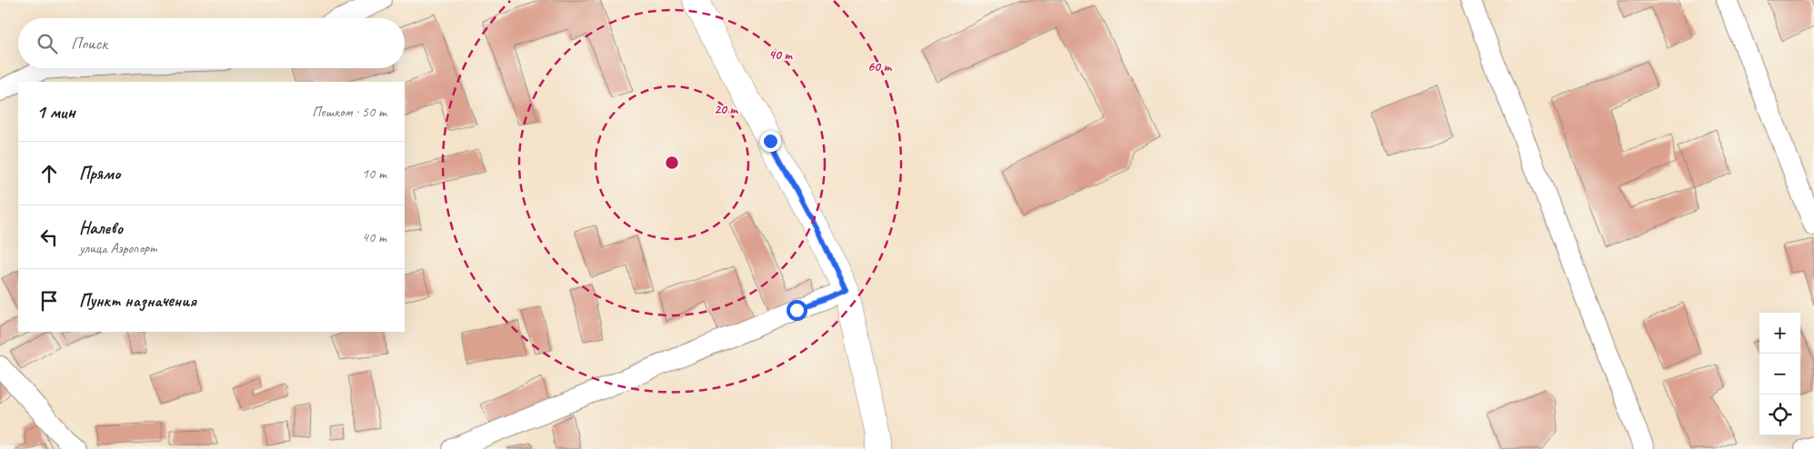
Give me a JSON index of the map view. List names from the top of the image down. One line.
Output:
{"page":{"search":"Поиск","heading":["1 мин","Пешком · 50 m"],"list":[["Прямо","10 m"],["Налево","улица Аэропорт","40 m"],"Пункт назначения"],"map_buttons":["+","−"]},"rings":["40 m","60 m","20 m"]}
